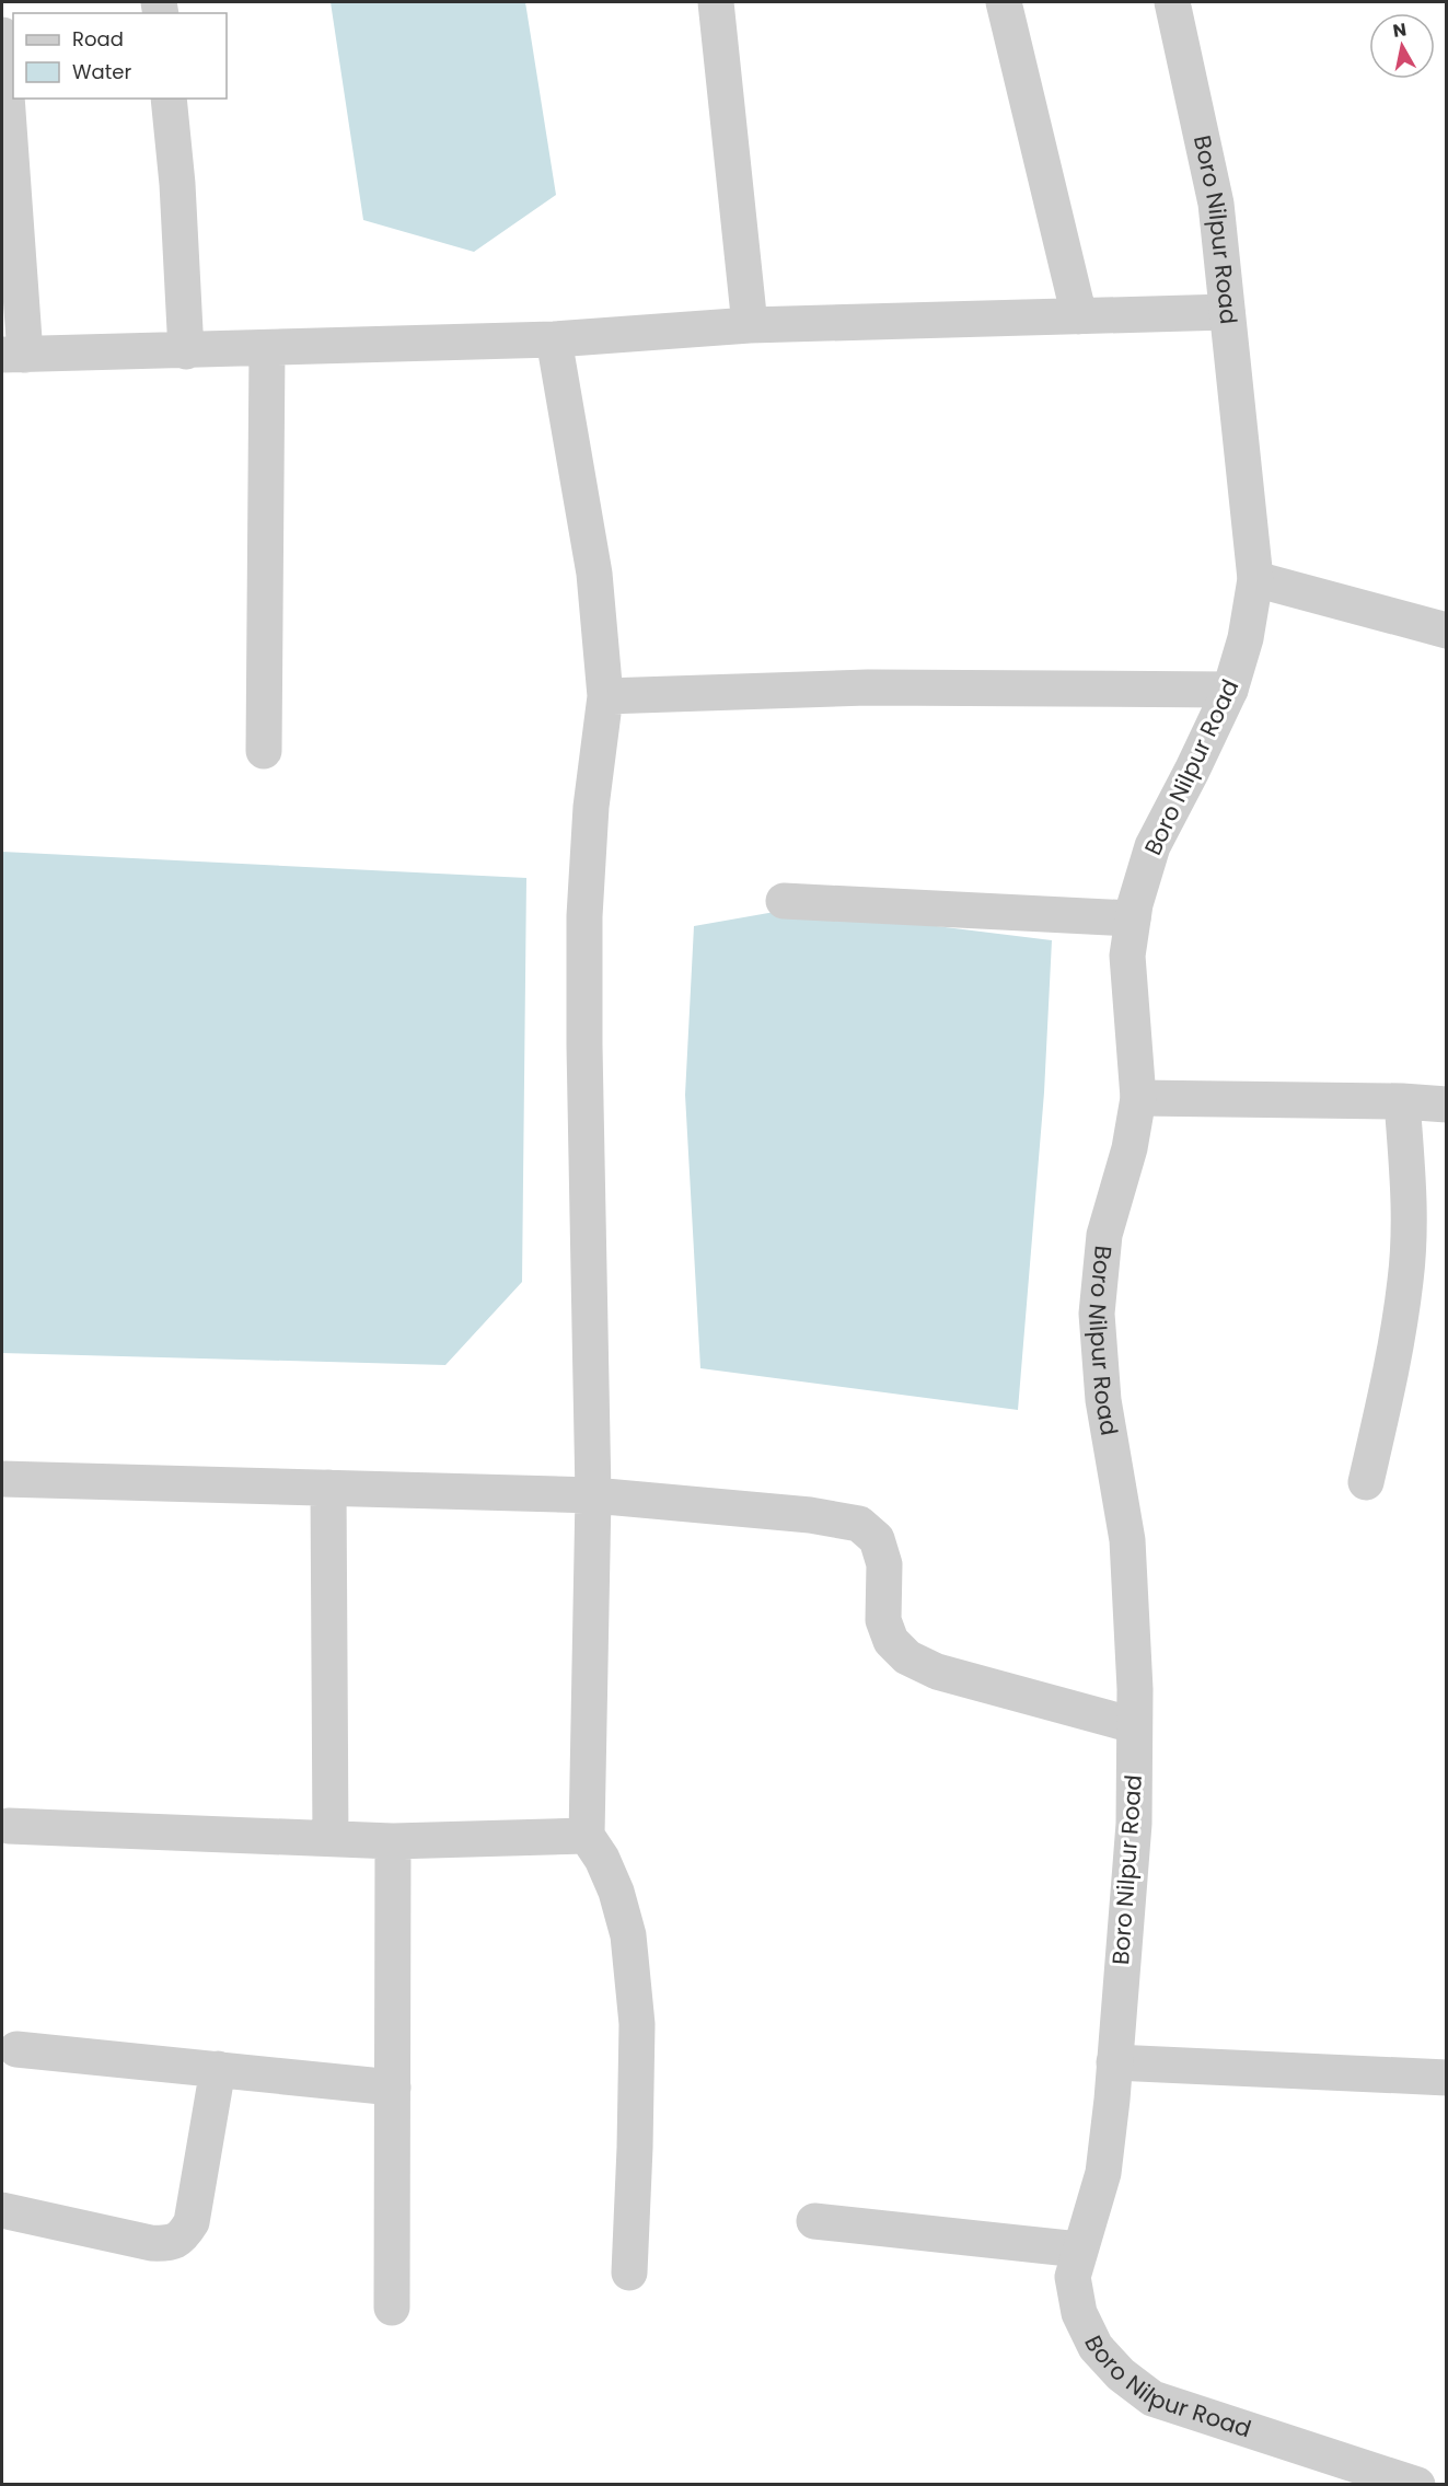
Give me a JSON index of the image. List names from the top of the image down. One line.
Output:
{"streets":{"street":["Boro Nilpur Road"]},"legend":["Road","Water"],"north":"top"}
